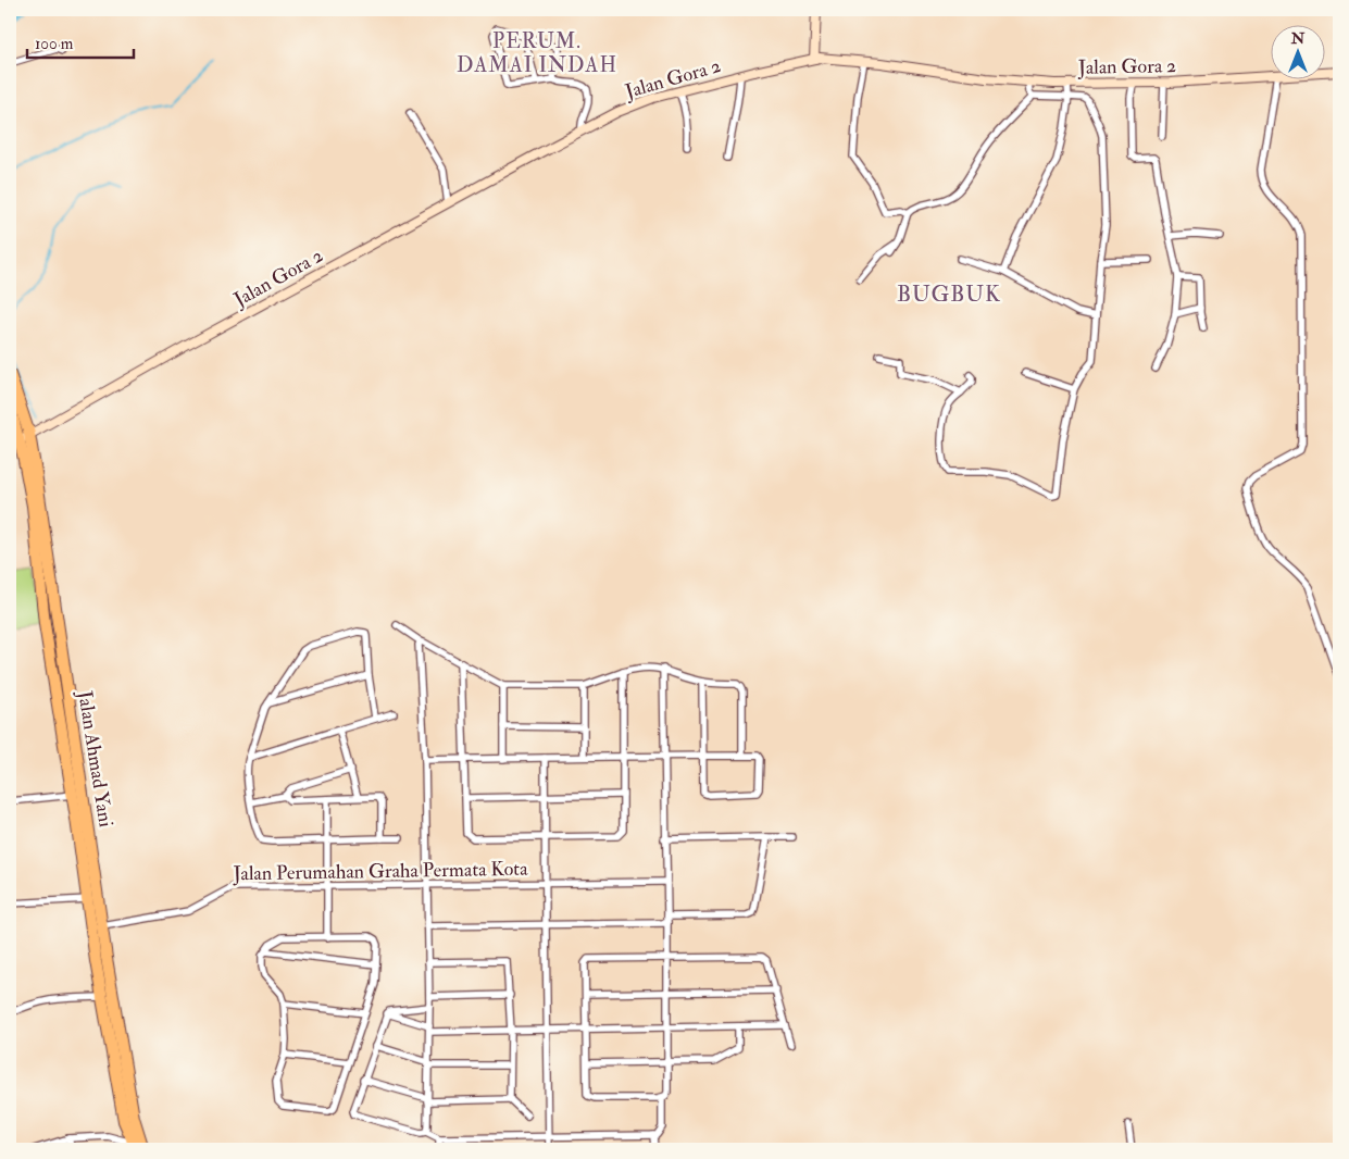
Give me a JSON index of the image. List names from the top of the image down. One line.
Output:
{"streets":{"highway":["Jalan Ahmad Yani"],"street":["Jalan Gora 2","Jalan Perumahan Graha Permata Kota"]},"crossings":[["Jalan Gora 2","Jalan Ahmad Yani"],["Jalan Ahmad Yani","Jalan Perumahan Graha Permata Kota"]],"districts":["PERUM. DAMAI INDAH","BUGBUK"],"scale_bar":"100 m","north":"top"}
